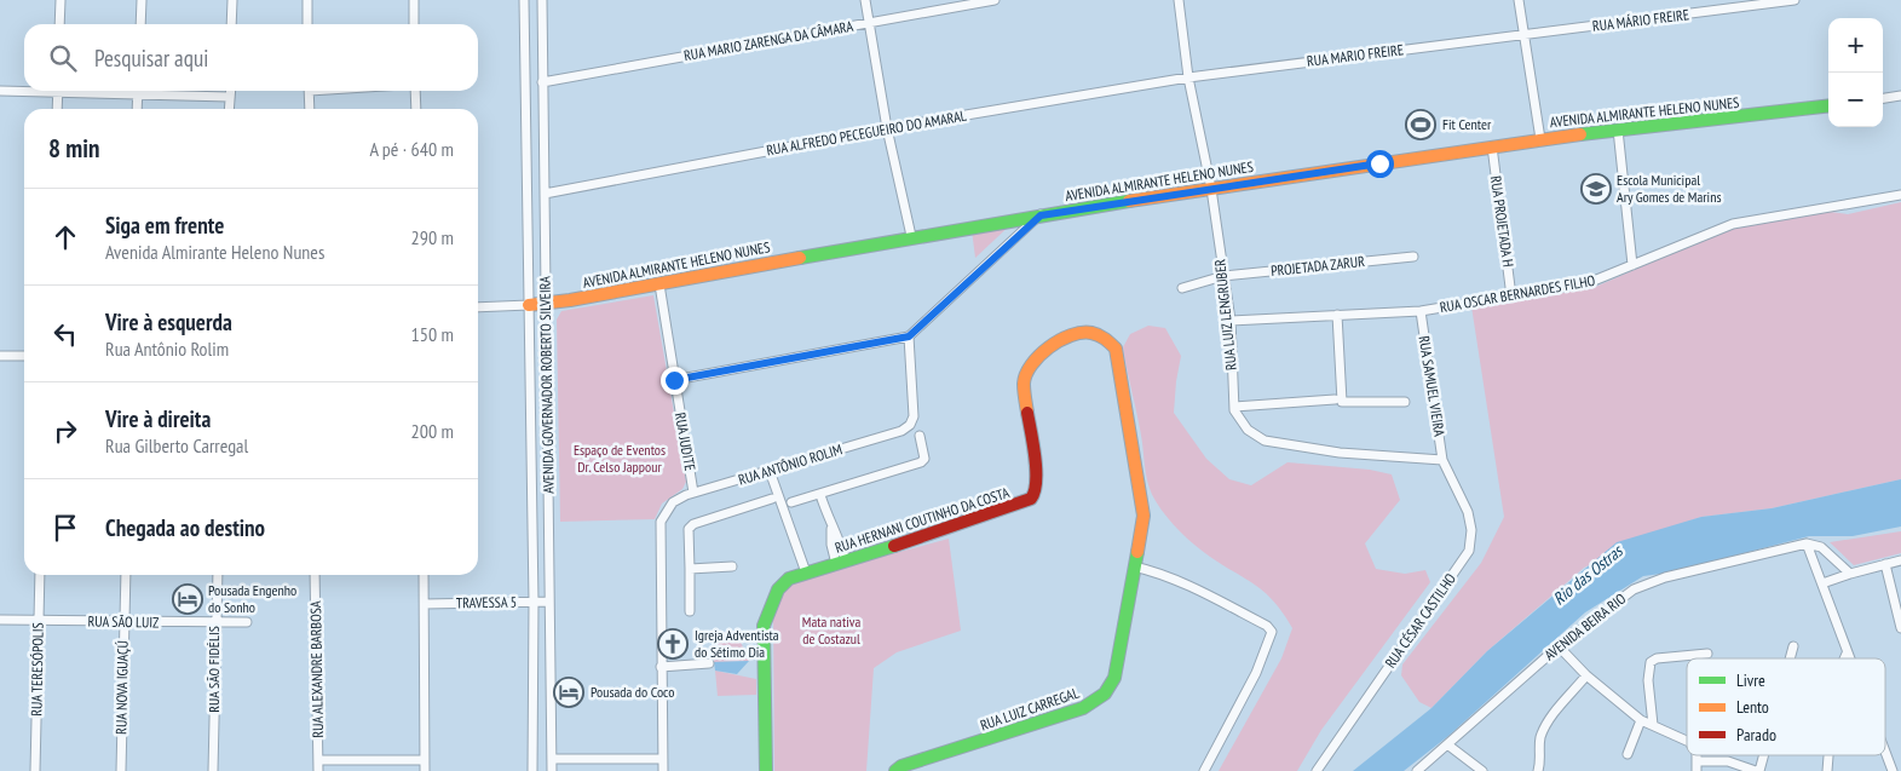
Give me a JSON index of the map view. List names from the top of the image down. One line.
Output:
{"streets":{"street":["RUA MÁRIO FREIRE","RUA MARIO ZARENGA DA CÂMARA","RUA MARIO FREIRE","AVENIDA ALMIRANTE HELENO NUNES","RUA ALFREDO PECEGUEIRO DO AMARAL","RUA PROJETADA H","PROJETADA ZARUR","RUA OSCAR BERNARDES FILHO","RUA LUIZ LENGRUBER","AVENIDA GOVERNADOR ROBERTO SILVEIRA","RUA SAMUEL VIEIRA","RUA JUDITE","RUA ANTÔNIO ROLIM","RUA HERNANI COUTINHO DA COSTA","TRAVESSA 5","RUA CÉSAR CASTILHO","RUA SÃO LUIZ","AVENIDA BEIRA RIO","RUA TERESÓPOLIS","RUA SÃO FIDÉLIS","RUA ALEXANDRE BARBOSA","RUA NOVA IGUAÇÚ","RUA LUIZ CARREGAL"]},"crossings":[["RUA MÁRIO FREIRE","RUA MARIO FREIRE"],["RUA MARIO ZARENGA DA CÂMARA","AVENIDA GOVERNADOR ROBERTO SILVEIRA"],["RUA MARIO FREIRE","RUA ALFREDO PECEGUEIRO DO AMARAL"],["RUA MARIO FREIRE","RUA LUIZ LENGRUBER"],["AVENIDA ALMIRANTE HELENO NUNES","RUA PROJETADA H"],["AVENIDA ALMIRANTE HELENO NUNES","RUA LUIZ LENGRUBER"],["AVENIDA ALMIRANTE HELENO NUNES","AVENIDA GOVERNADOR ROBERTO SILVEIRA"],["AVENIDA ALMIRANTE HELENO NUNES","RUA JUDITE"],["RUA ALFREDO PECEGUEIRO DO AMARAL","RUA LUIZ LENGRUBER"],["RUA ALFREDO PECEGUEIRO DO AMARAL","AVENIDA GOVERNADOR ROBERTO SILVEIRA"],["RUA PROJETADA H","RUA OSCAR BERNARDES FILHO"],["PROJETADA ZARUR","RUA LUIZ LENGRUBER"],["RUA OSCAR BERNARDES FILHO","RUA LUIZ LENGRUBER"],["RUA OSCAR BERNARDES FILHO","RUA SAMUEL VIEIRA"],["RUA LUIZ LENGRUBER","RUA SAMUEL VIEIRA"],["RUA LUIZ LENGRUBER","RUA CÉSAR CASTILHO"],["AVENIDA GOVERNADOR ROBERTO SILVEIRA","TRAVESSA 5"],["RUA SAMUEL VIEIRA","RUA CÉSAR CASTILHO"],["RUA JUDITE","RUA ANTÔNIO ROLIM"],["RUA HERNANI COUTINHO DA COSTA","RUA LUIZ CARREGAL"],["RUA SÃO LUIZ","RUA TERESÓPOLIS"],["RUA SÃO LUIZ","RUA SÃO FIDÉLIS"],["RUA SÃO LUIZ","RUA NOVA IGUAÇÚ"]],"water":["Rio das Ostras"],"parks":["Espaço de Eventos Dr. Celso Jappour","Mata nativa de Costazul"],"places":{"sports":["Fit Center"],"school or university":["Escola Municipal Ary Gomes de Marins"],"hotel":["Pousada Engenho do Sonho","Pousada do Coco"],"church":["Igreja Adventista do Sétimo Dia"]},"legend":["Livre","Lento","Parado"],"page":{"map_buttons":["+","−"],"search":"Pesquisar aqui","heading":["8 min","A pé · 640 m"],"list":[["Siga em frente","Avenida Almirante Heleno Nunes","290 m"],["Vire à esquerda","Rua Antônio Rolim","150 m"],["Vire à direita","Rua Gilberto Carregal","200 m"],"Chegada ao destino"]}}
